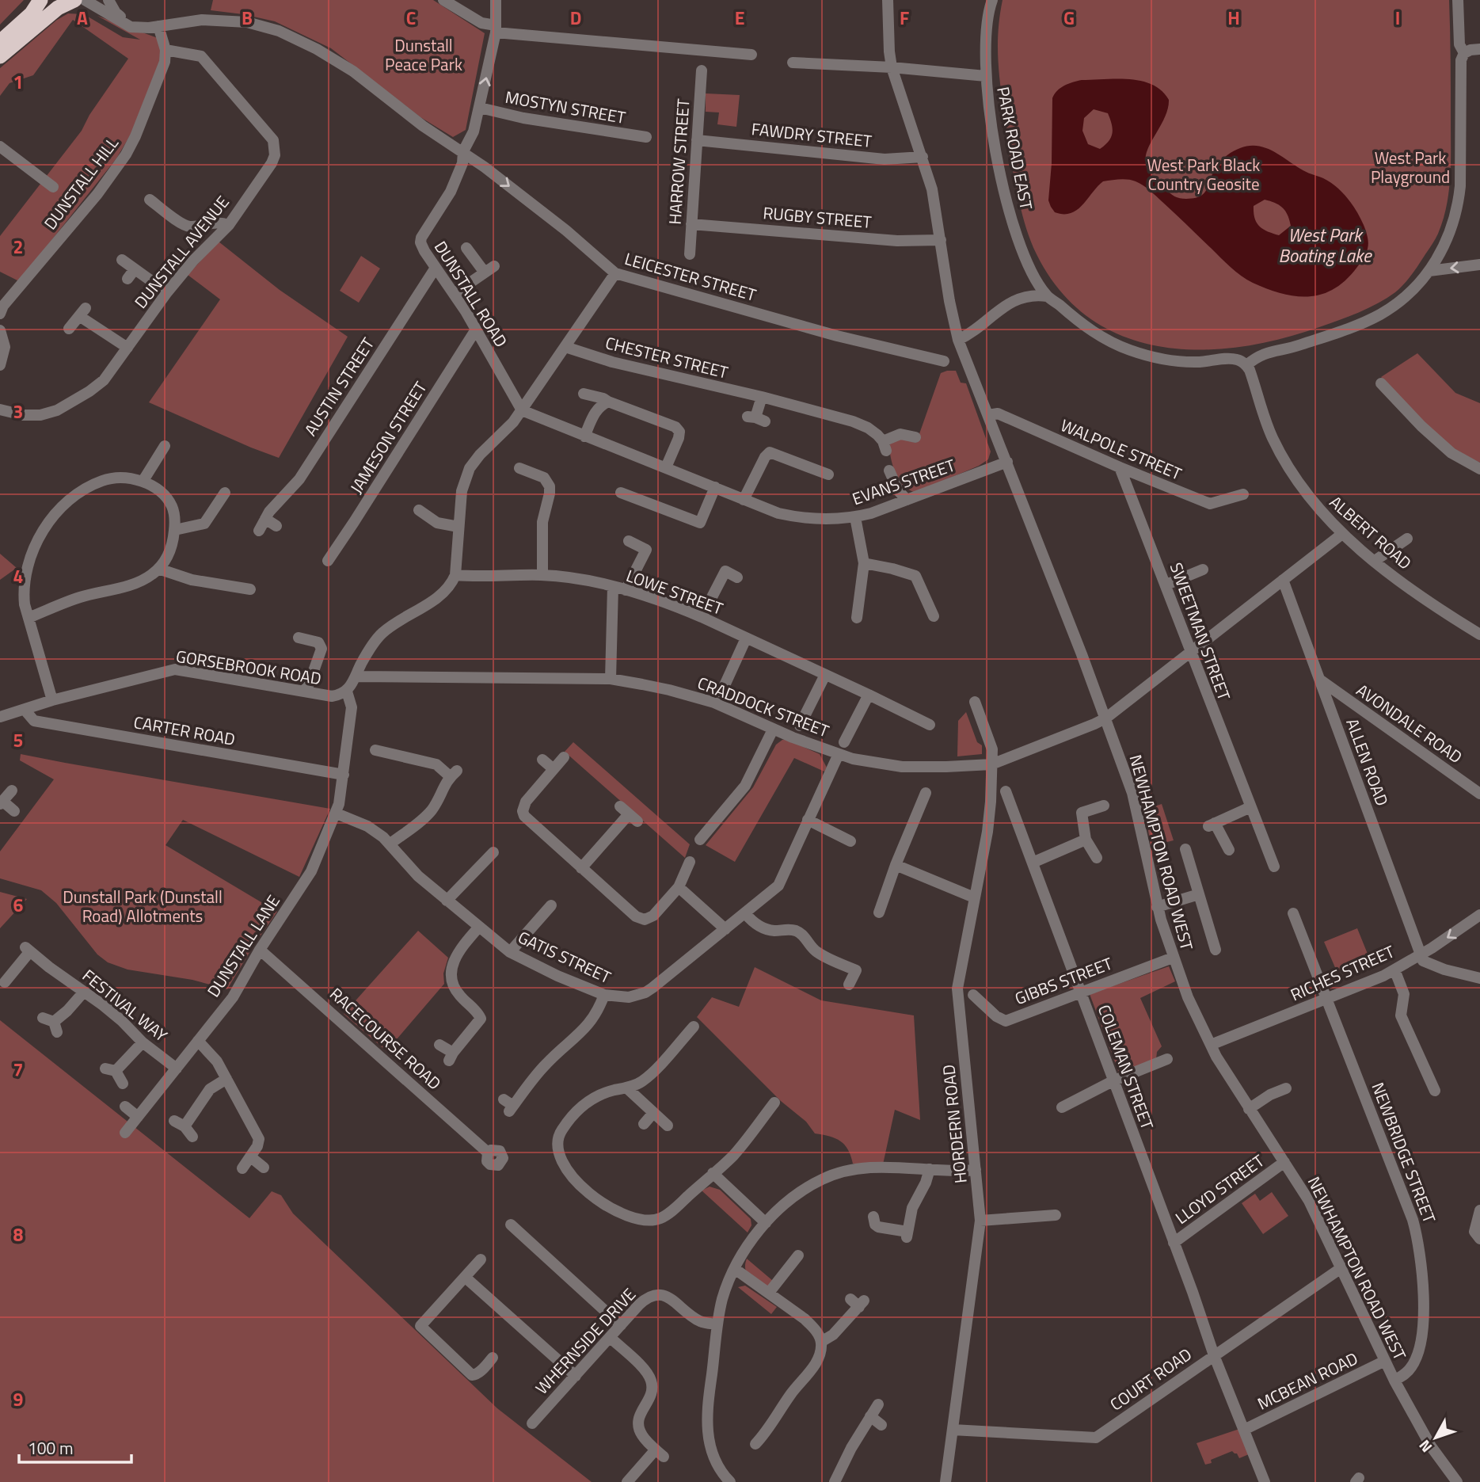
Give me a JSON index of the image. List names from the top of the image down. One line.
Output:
{"streets":{"street":["MOSTYN STREET","FAWDRY STREET","PARK ROAD EAST","HARROW STREET","DUNSTALL HILL","RUGBY STREET","DUNSTALL AVENUE","LEICESTER STREET","DUNSTALL ROAD","CHESTER STREET","AUSTIN STREET","JAMESON STREET","WALPOLE STREET","EVANS STREET","ALBERT ROAD","LOWE STREET","SWEETMAN STREET","GORSEBROOK ROAD","CRADDOCK STREET","AVONDALE ROAD","CARTER ROAD","ALLEN ROAD","NEWHAMPTON ROAD WEST","DUNSTALL LANE","GATIS STREET","RICHES STREET","GIBBS STREET","FESTIVAL WAY","RACECOURSE ROAD","COLEMAN STREET","HORDERN ROAD","NEWBRIDGE STREET","LLOYD STREET","WHERNSIDE DRIVE","COURT ROAD","MCBEAN ROAD"]},"crossings":[["FAWDRY STREET","HARROW STREET"],["FAWDRY STREET","NEWHAMPTON ROAD WEST"],["HARROW STREET","RUGBY STREET"],["DUNSTALL HILL","DUNSTALL AVENUE"],["RUGBY STREET","NEWHAMPTON ROAD WEST"],["LEICESTER STREET","DUNSTALL ROAD"],["DUNSTALL ROAD","AUSTIN STREET"],["DUNSTALL ROAD","JAMESON STREET"],["DUNSTALL ROAD","EVANS STREET"],["WALPOLE STREET","SWEETMAN STREET"],["WALPOLE STREET","NEWHAMPTON ROAD WEST"],["EVANS STREET","NEWHAMPTON ROAD WEST"],["ALBERT ROAD","CRADDOCK STREET"],["SWEETMAN STREET","CRADDOCK STREET"],["GORSEBROOK ROAD","CARTER ROAD"],["CRADDOCK STREET","ALLEN ROAD"],["CRADDOCK STREET","NEWHAMPTON ROAD WEST"],["CRADDOCK STREET","GATIS STREET"],["CRADDOCK STREET","HORDERN ROAD"],["AVONDALE ROAD","ALLEN ROAD"],["CARTER ROAD","DUNSTALL LANE"],["ALLEN ROAD","RICHES STREET"],["NEWHAMPTON ROAD WEST","RICHES STREET"],["NEWHAMPTON ROAD WEST","GIBBS STREET"],["NEWHAMPTON ROAD WEST","NEWBRIDGE STREET"],["NEWHAMPTON ROAD WEST","LLOYD STREET"],["NEWHAMPTON ROAD WEST","COURT ROAD"],["NEWHAMPTON ROAD WEST","MCBEAN ROAD"],["DUNSTALL LANE","GATIS STREET"],["DUNSTALL LANE","FESTIVAL WAY"],["DUNSTALL LANE","RACECOURSE ROAD"],["RICHES STREET","NEWBRIDGE STREET"],["GIBBS STREET","COLEMAN STREET"],["COLEMAN STREET","LLOYD STREET"],["COLEMAN STREET","COURT ROAD"],["COLEMAN STREET","MCBEAN ROAD"],["HORDERN ROAD","COURT ROAD"]],"one_way":["LEICESTER STREET"],"water":["West Park Boating Lake"],"parks":["Dunstall Peace Park","West Park Playground","West Park Black Country Geosite","Dunstall Park (Dunstall Road) Allotments"],"scale_bar":"100 m","north":"bottom left","grid":{"columns":["A","B","C","D","E","F","G","H","I"],"rows":["1","2","3","4","5","6","7","8","9"]}}
